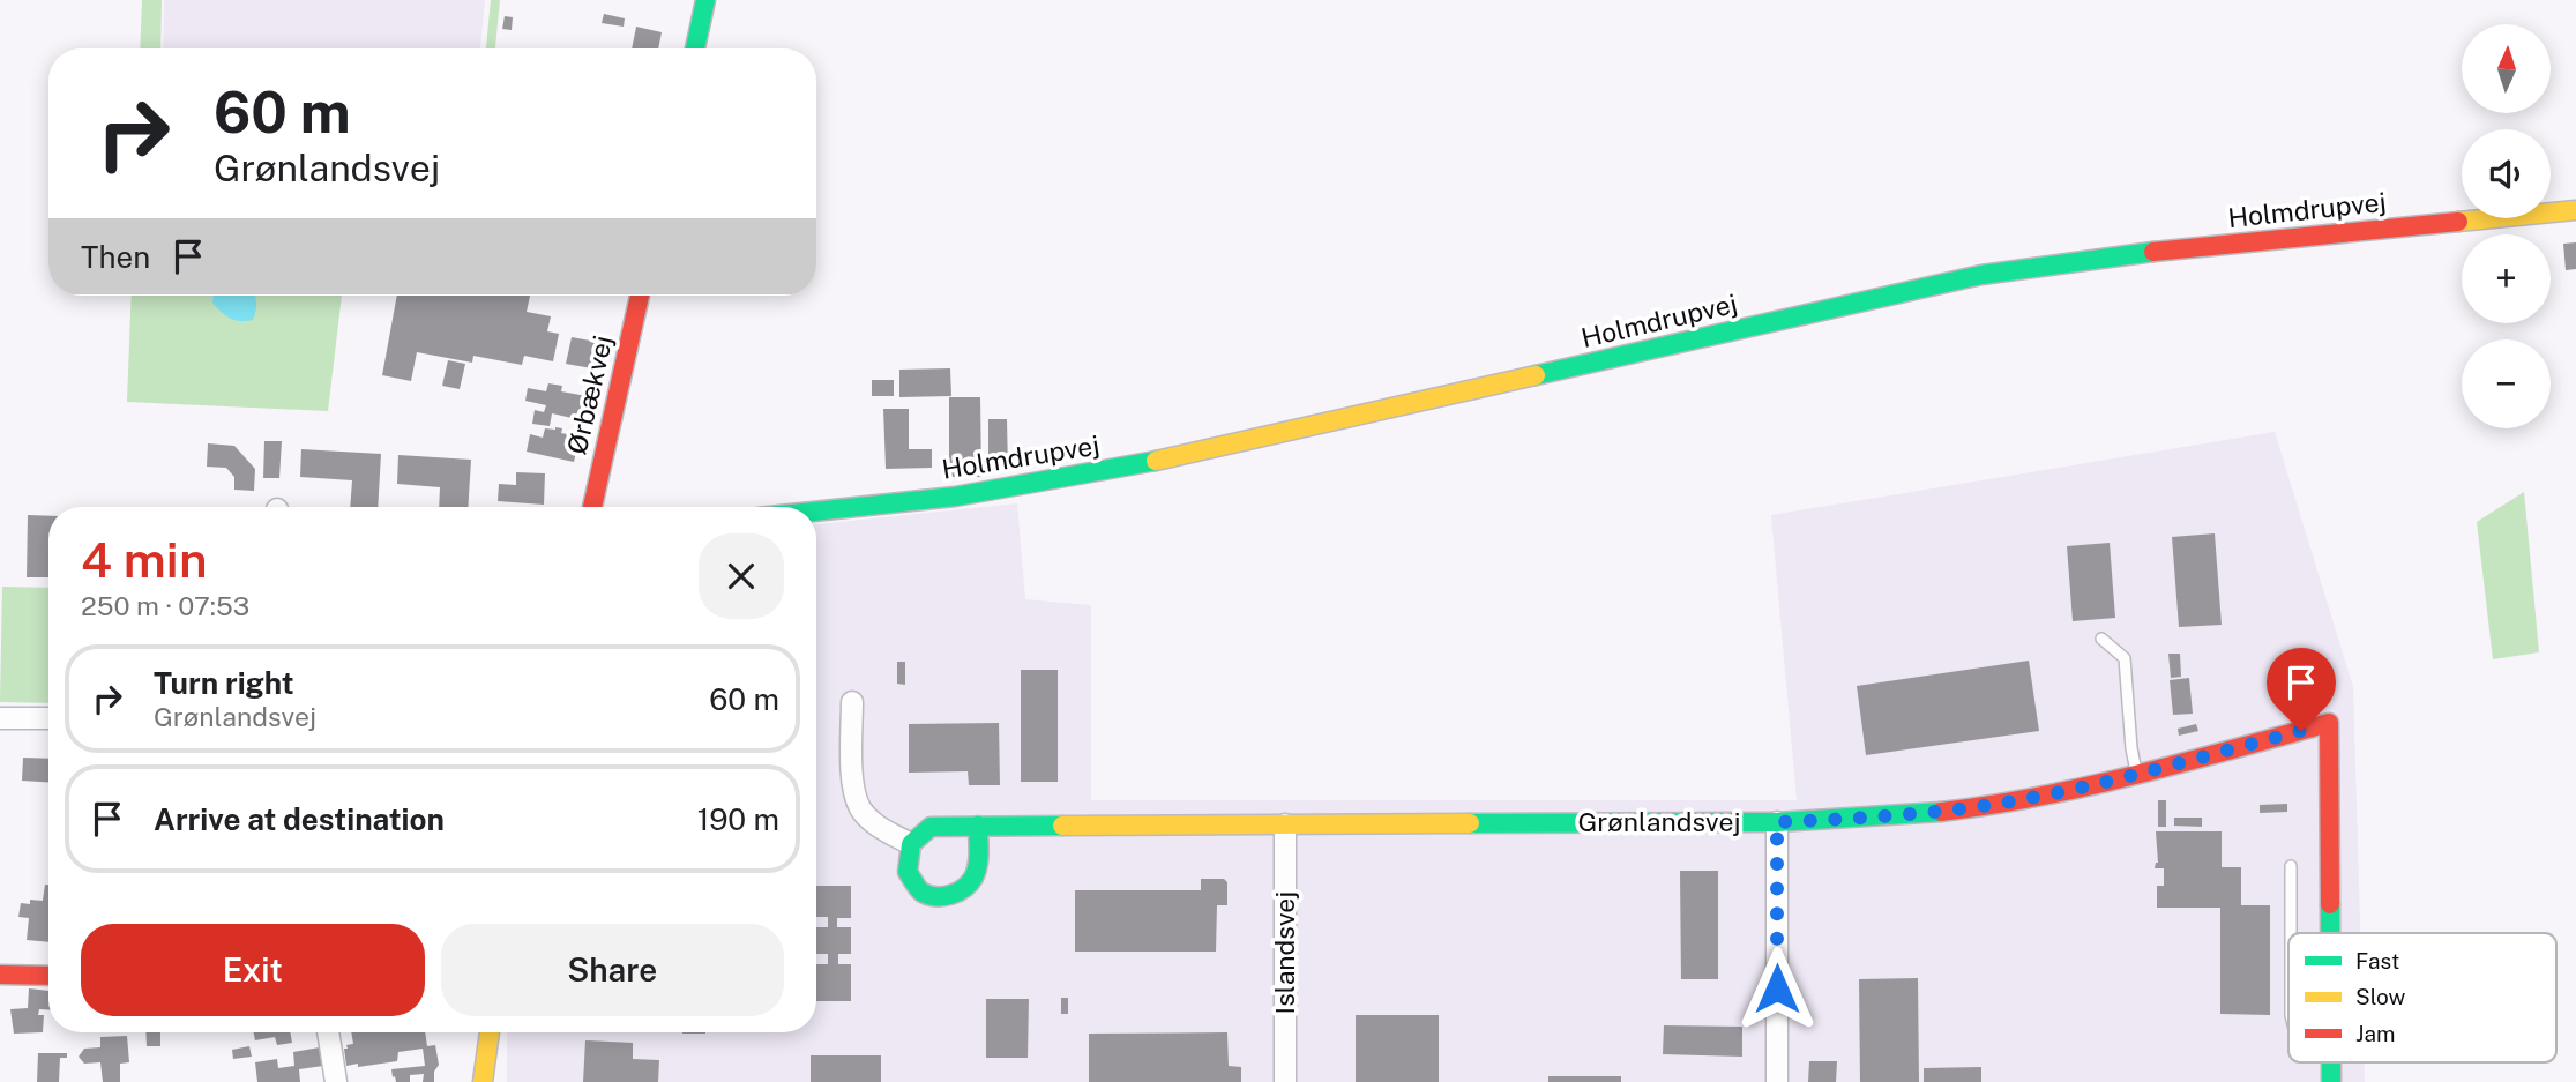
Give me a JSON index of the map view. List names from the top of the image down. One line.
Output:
{"streets":{"street":["Holmdrupvej","Ørbækvej","Grønlandsvej","Islandsvej"]},"crossings":[["Grønlandsvej","Islandsvej"]],"legend":["Fast","Slow","Jam"],"north":"top","page":{"map_buttons":["+","−"],"turn":["60 m","Grønlandsvej"],"then":"Then","heading":["4 min","250 m · 07:53"],"list":[{"name":"Turn right","note":"Grønlandsvej","value":"60 m"},{"name":"Arrive at destination","value":"190 m"}],"buttons":["Exit","Share"]}}
